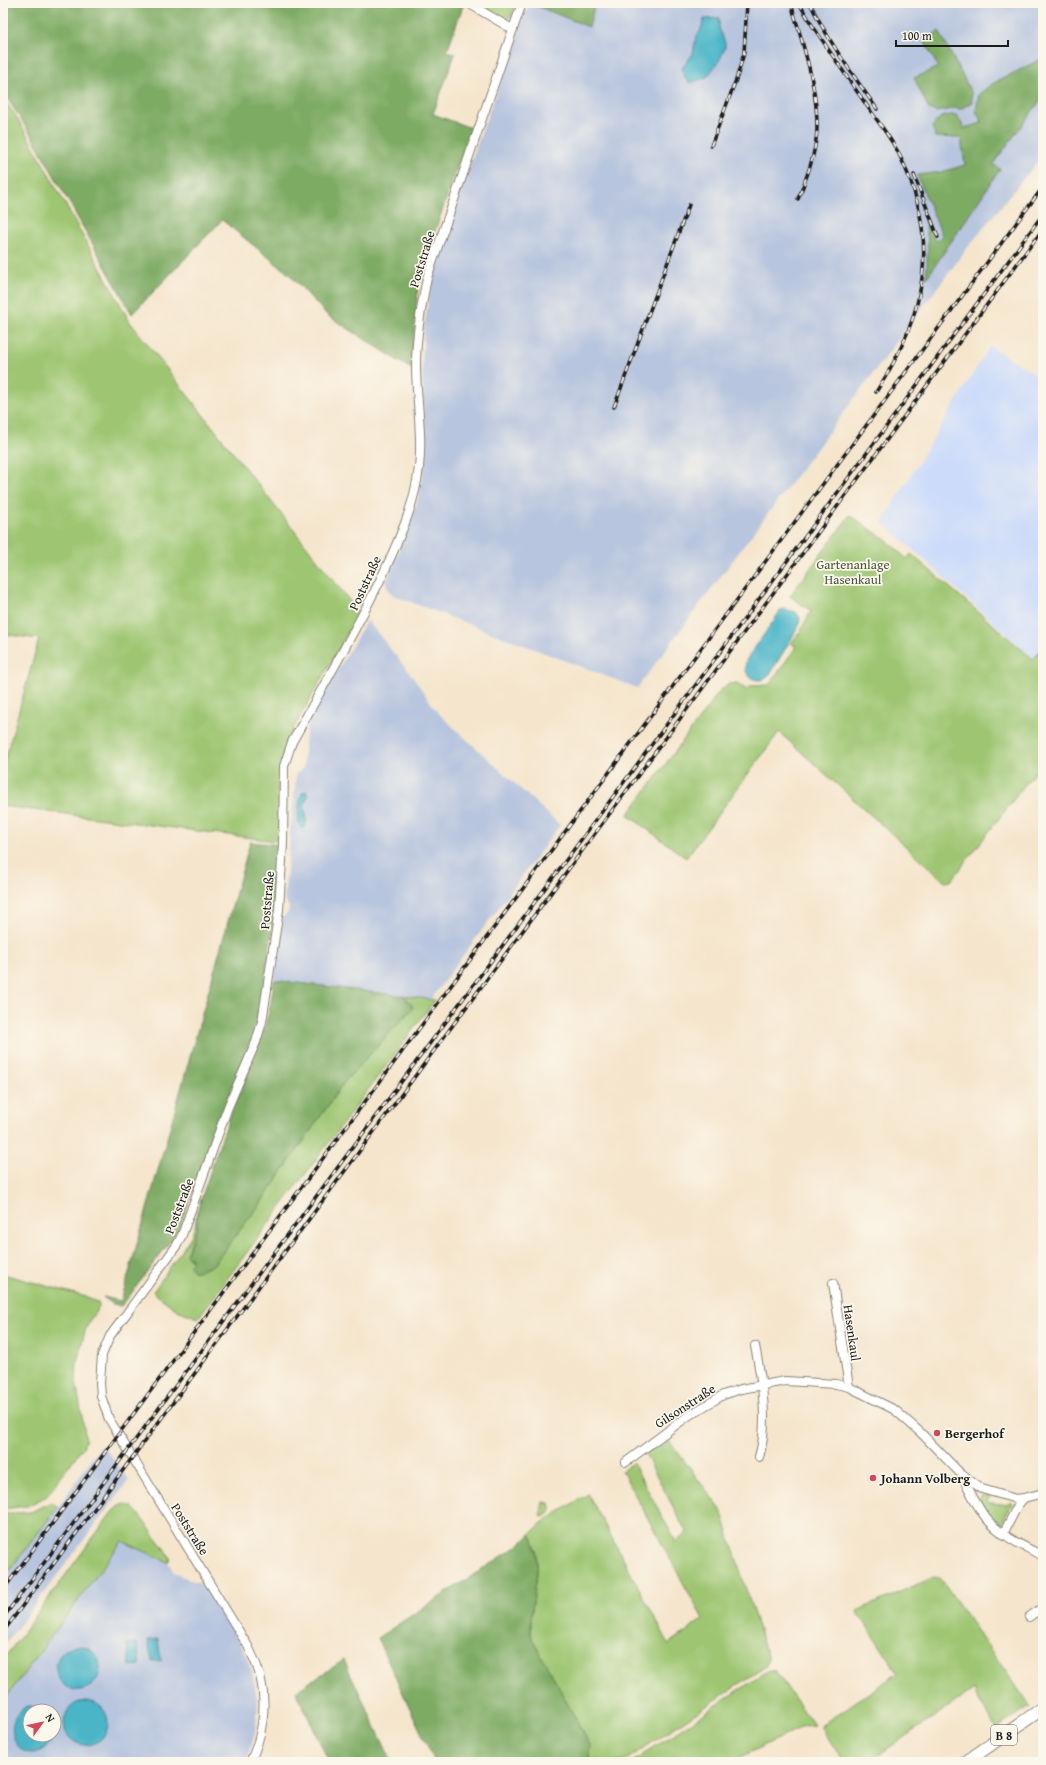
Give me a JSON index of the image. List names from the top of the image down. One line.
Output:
{"streets":{"main road":["B 8"],"street":["Poststraße","Hasenkaul","Gilsonstraße"]},"crossings":[["Hasenkaul","Gilsonstraße"]],"parks":["Gartenanlage Hasenkaul"],"places":["Bergerhof","Johann Volberg"],"scale_bar":"100 m","north":"top right"}
